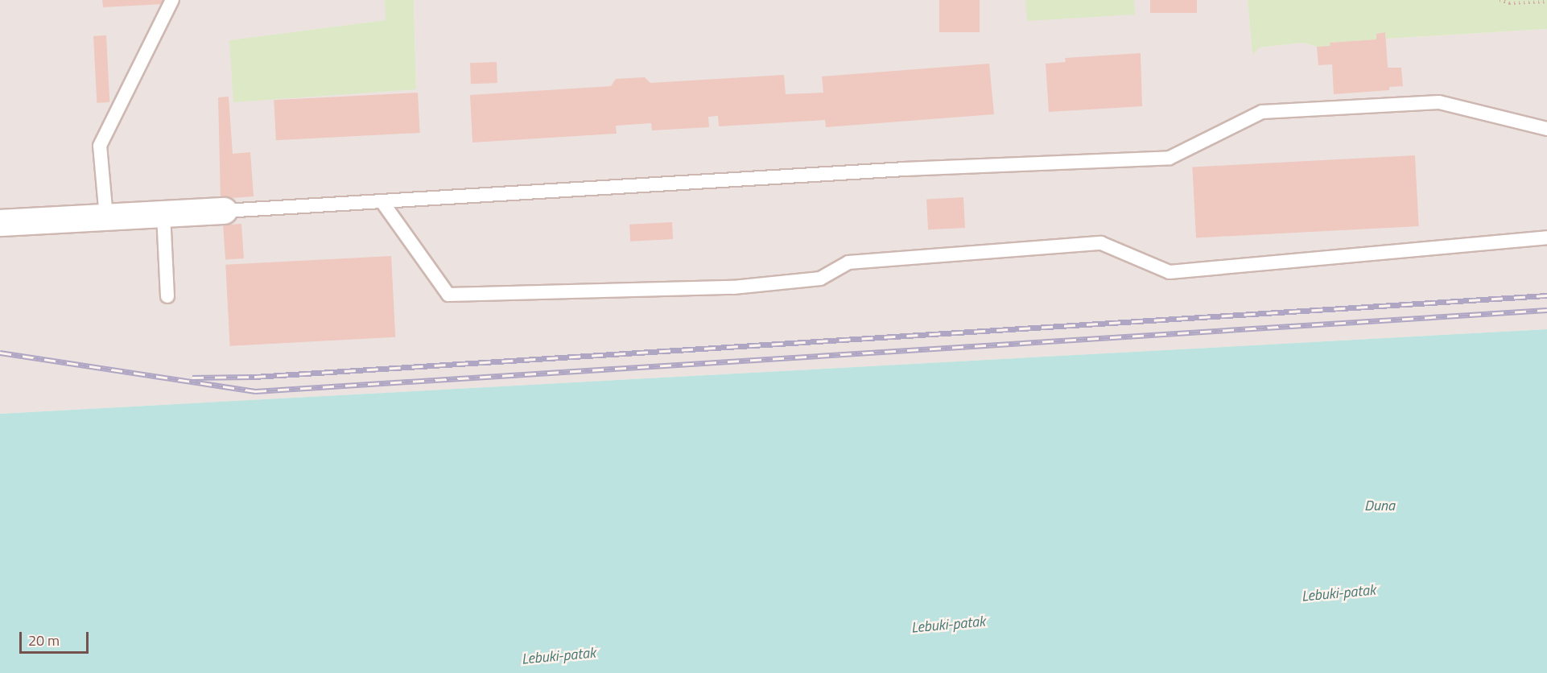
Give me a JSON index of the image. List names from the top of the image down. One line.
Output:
{"water":["Duna","Lebuki-patak"],"scale_bar":"20 m"}
